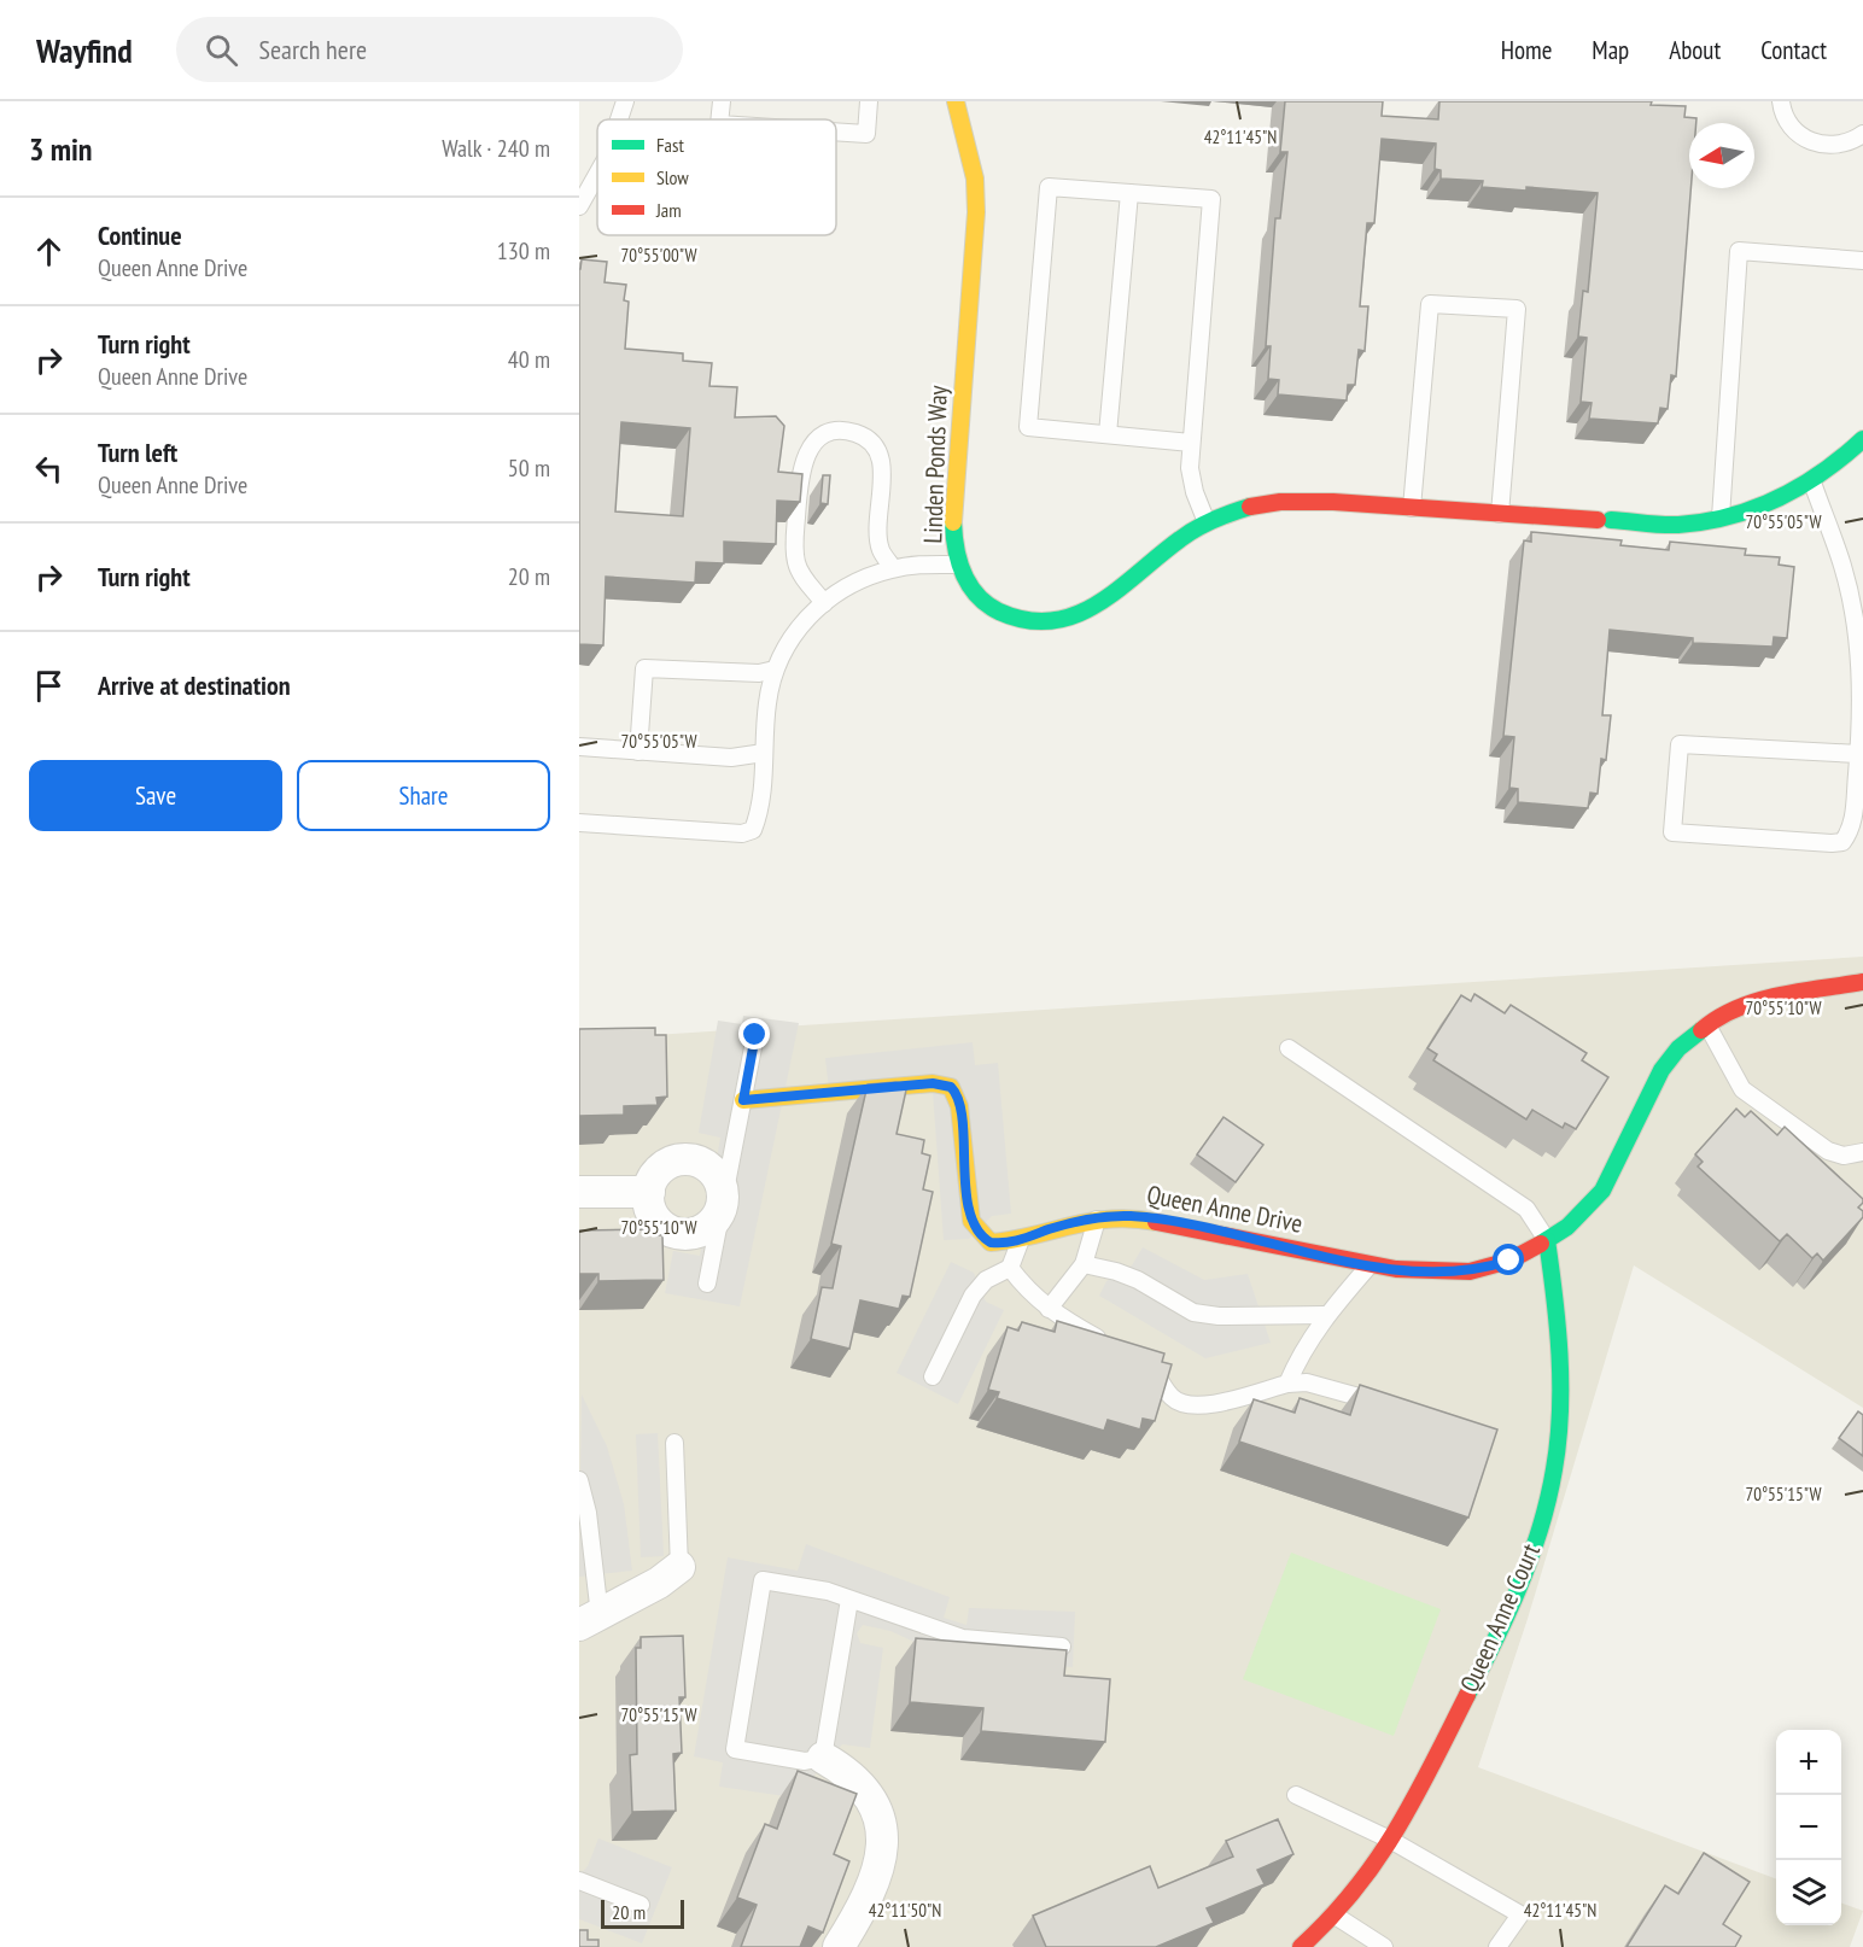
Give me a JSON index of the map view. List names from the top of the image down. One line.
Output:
{"streets":{"street":["Linden Ponds Way","Queen Anne Drive","Queen Anne Court"]},"crossings":[["Queen Anne Drive","Queen Anne Court"]],"legend":["Fast","Slow","Jam"],"scale_bar":"20 m","north":"left","page":{"header":"Wayfind","search":"Search here","nav":["Home","Map","About","Contact"],"heading":["3 min","Walk · 240 m"],"list":[["Continue","Queen Anne Drive","130 m"],["Turn right","Queen Anne Drive","40 m"],["Turn left","Queen Anne Drive","50 m"],["Turn right","20 m"],"Arrive at destination"],"buttons":["Save","Share"],"map_buttons":["+","−"],"scale":"20 m"},"coordinates":["42°11'45\"N","70°55'00\"W","70°55'05\"W","70°55'10\"W","70°55'15\"W","42°11'50\"N"]}
